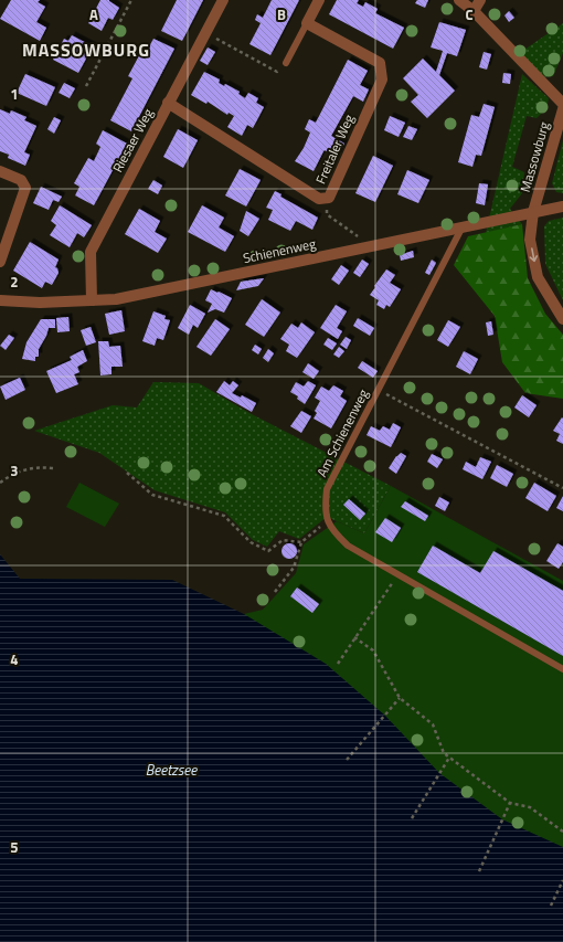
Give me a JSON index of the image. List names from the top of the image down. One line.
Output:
{"streets":{"street":["Riesaer Weg","Freitaler Weg","Massowburg","Schienenweg"],"lane":["Am Schienenweg"]},"crossings":[["Riesaer Weg","Freitaler Weg"],["Riesaer Weg","Schienenweg"],["Massowburg","Schienenweg"],["Schienenweg","Am Schienenweg"]],"one_way":["Massowburg"],"districts":["MASSOWBURG"],"water":["Beetzsee"],"grid":{"columns":["A","B","C"],"rows":["1","2","3","4","5"]}}
